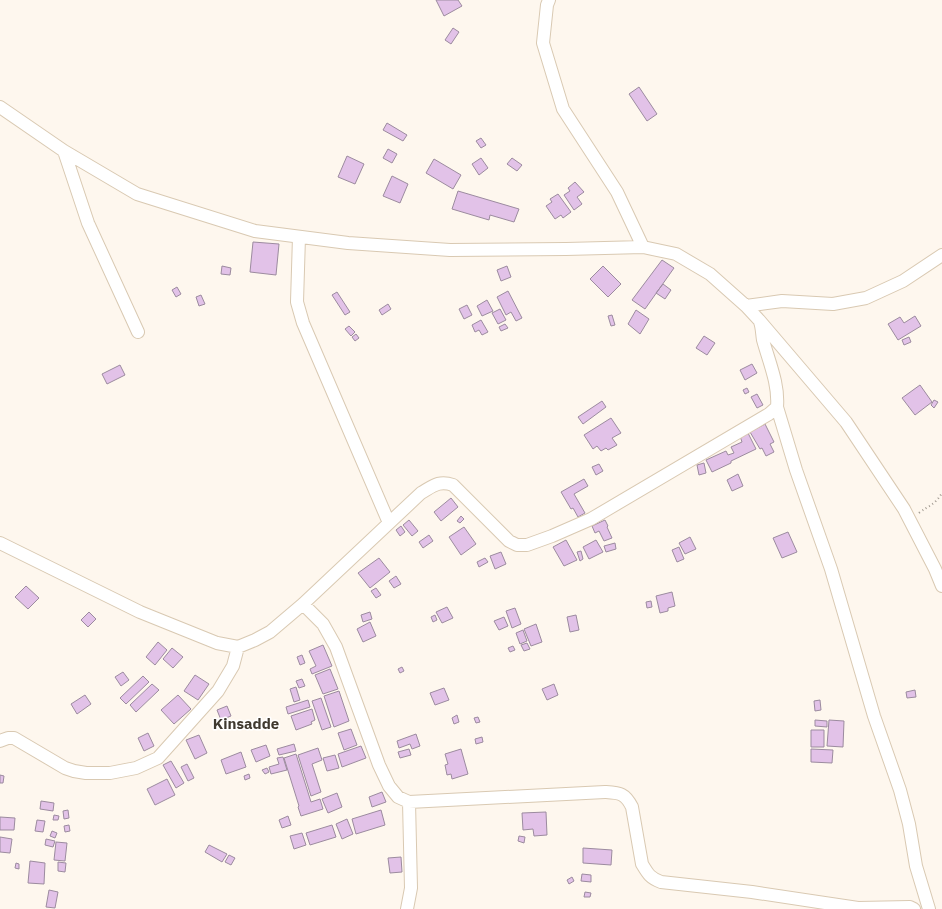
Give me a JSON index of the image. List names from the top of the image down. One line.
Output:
{"districts":["Kinsadde"]}
